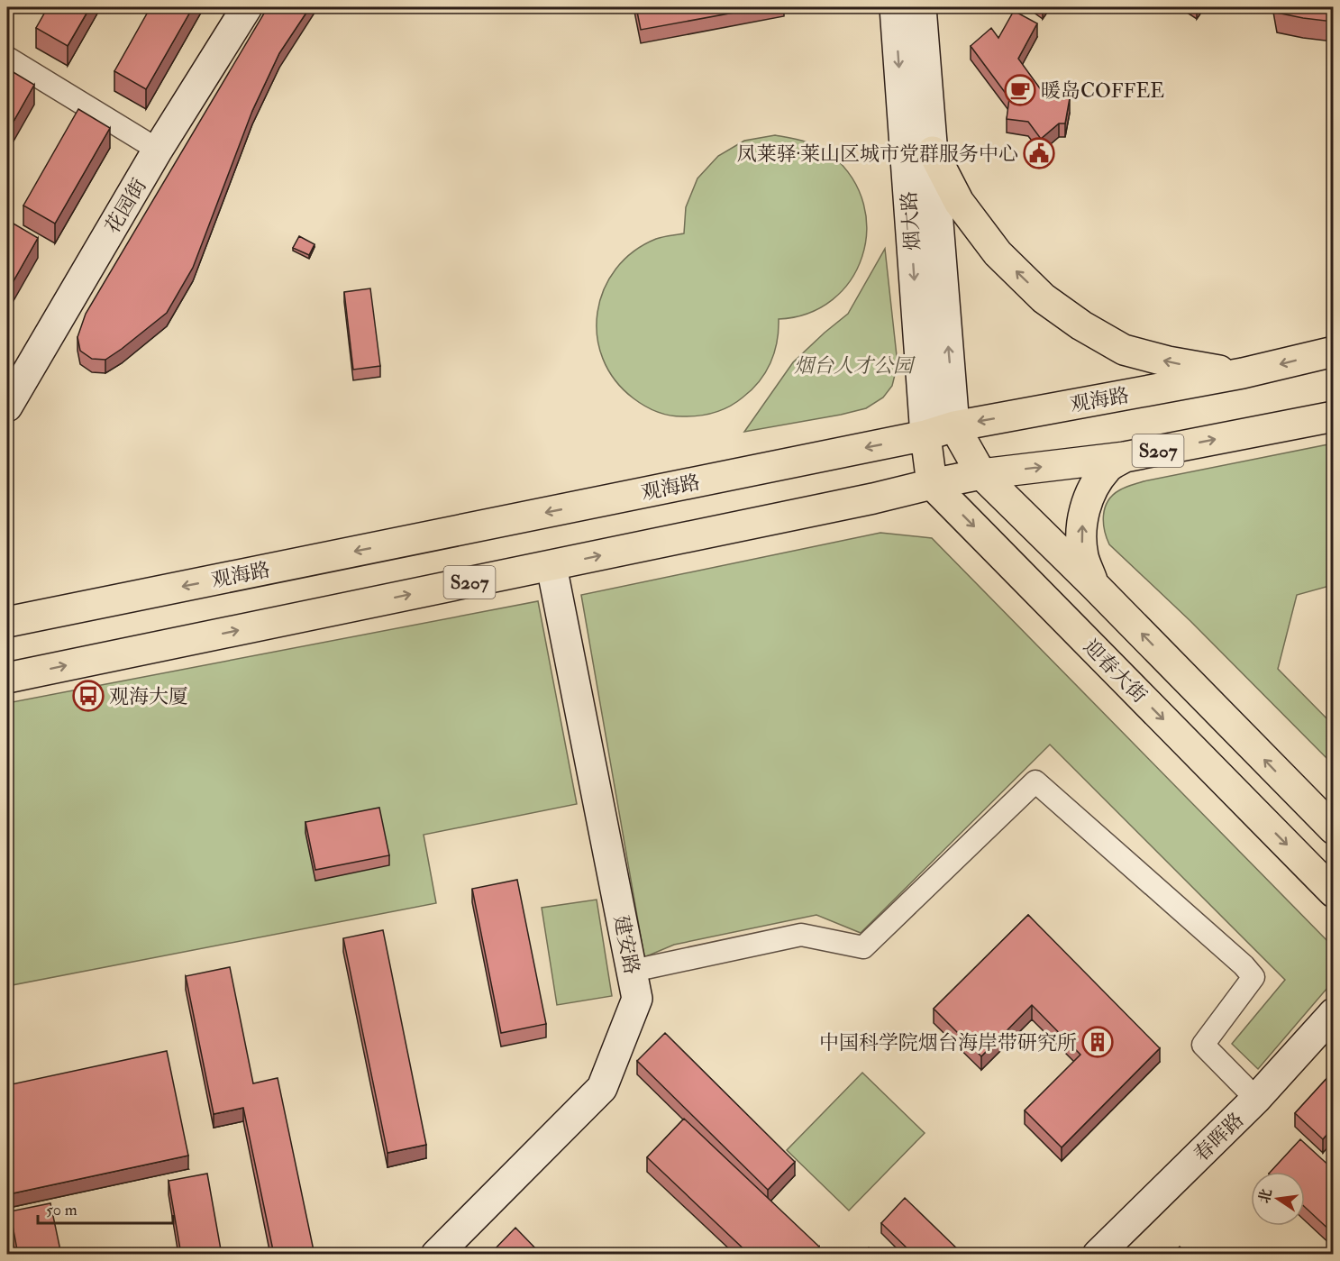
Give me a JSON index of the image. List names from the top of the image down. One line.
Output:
{"streets":{"main road":["观海路","S207","迎春大街"],"street":["花园街","烟大路","建安路","春晖路"]},"crossings":[["烟大路","观海路"],["S207","迎春大街"],["S207","建安路"]],"parks":["烟台人才公园"],"places":{"cafe":["暖岛COFFEE"],"public building":["凤莱驿·莱山区城市党群服务中心"],"bus stop":["观海大厦"],"building":["中国科学院烟台海岸带研究所"]},"scale_bar":"50 m","north":"left"}
